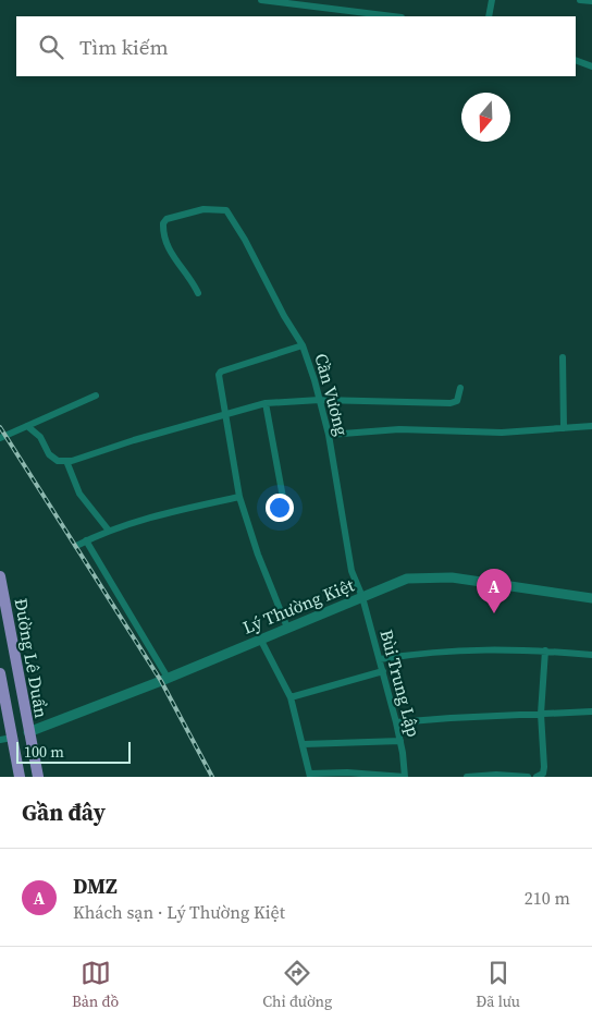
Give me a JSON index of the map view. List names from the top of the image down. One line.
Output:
{"streets":{"highway":["Đường Lê Duẩn"],"main road":["Lý Thường Kiệt"],"street":["Cần Vương","Bùi Trung Lập"]},"crossings":[["Cần Vương","Lý Thường Kiệt"],["Cần Vương","Bùi Trung Lập"],["Lý Thường Kiệt","Đường Lê Duẩn"],["Lý Thường Kiệt","Bùi Trung Lập"]],"scale_bar":"100 m","north":"bottom","page":{"search":"Tìm kiếm","pins":"A","scale":"100 m","heading":"Gần đây","list":[{"mark":"A","name":"DMZ","note":"Khách sạn · Lý Thường Kiệt","value":"210 m"}],"nav":["Bản đồ","Chỉ đường","Đã lưu"]}}
